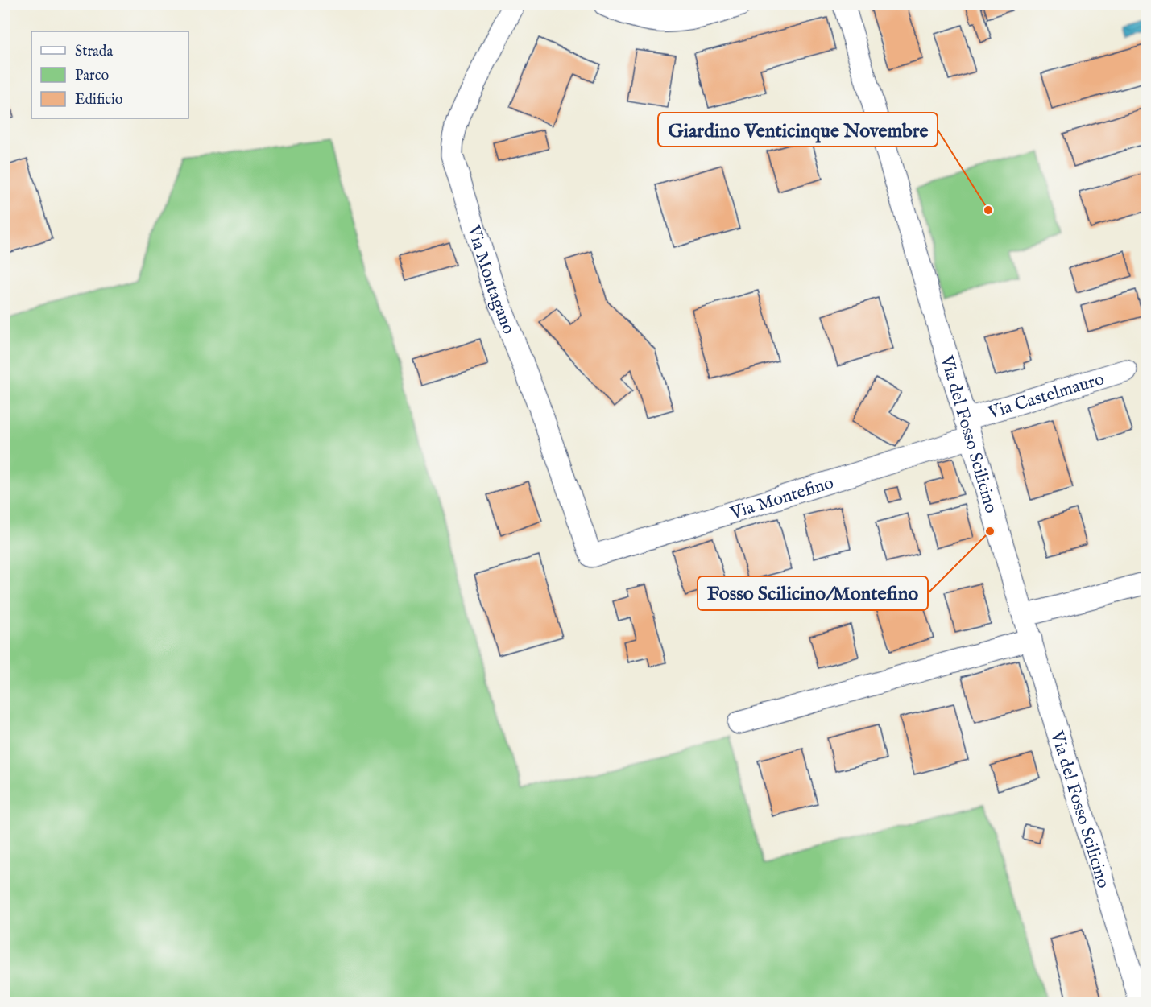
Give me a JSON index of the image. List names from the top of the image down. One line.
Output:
{"streets":{"street":["Via Montagano","Via Castelmauro","Via del Fosso Scilicino","Via Montefino"]},"crossings":[["Via Montagano","Via Montefino"],["Via Castelmauro","Via del Fosso Scilicino"],["Via Castelmauro","Via Montefino"],["Via del Fosso Scilicino","Via Montefino"]],"places":["Giardino Venticinque Novembre","Fosso Scilicino/Montefino"],"legend":["Strada","Parco","Edificio"]}
